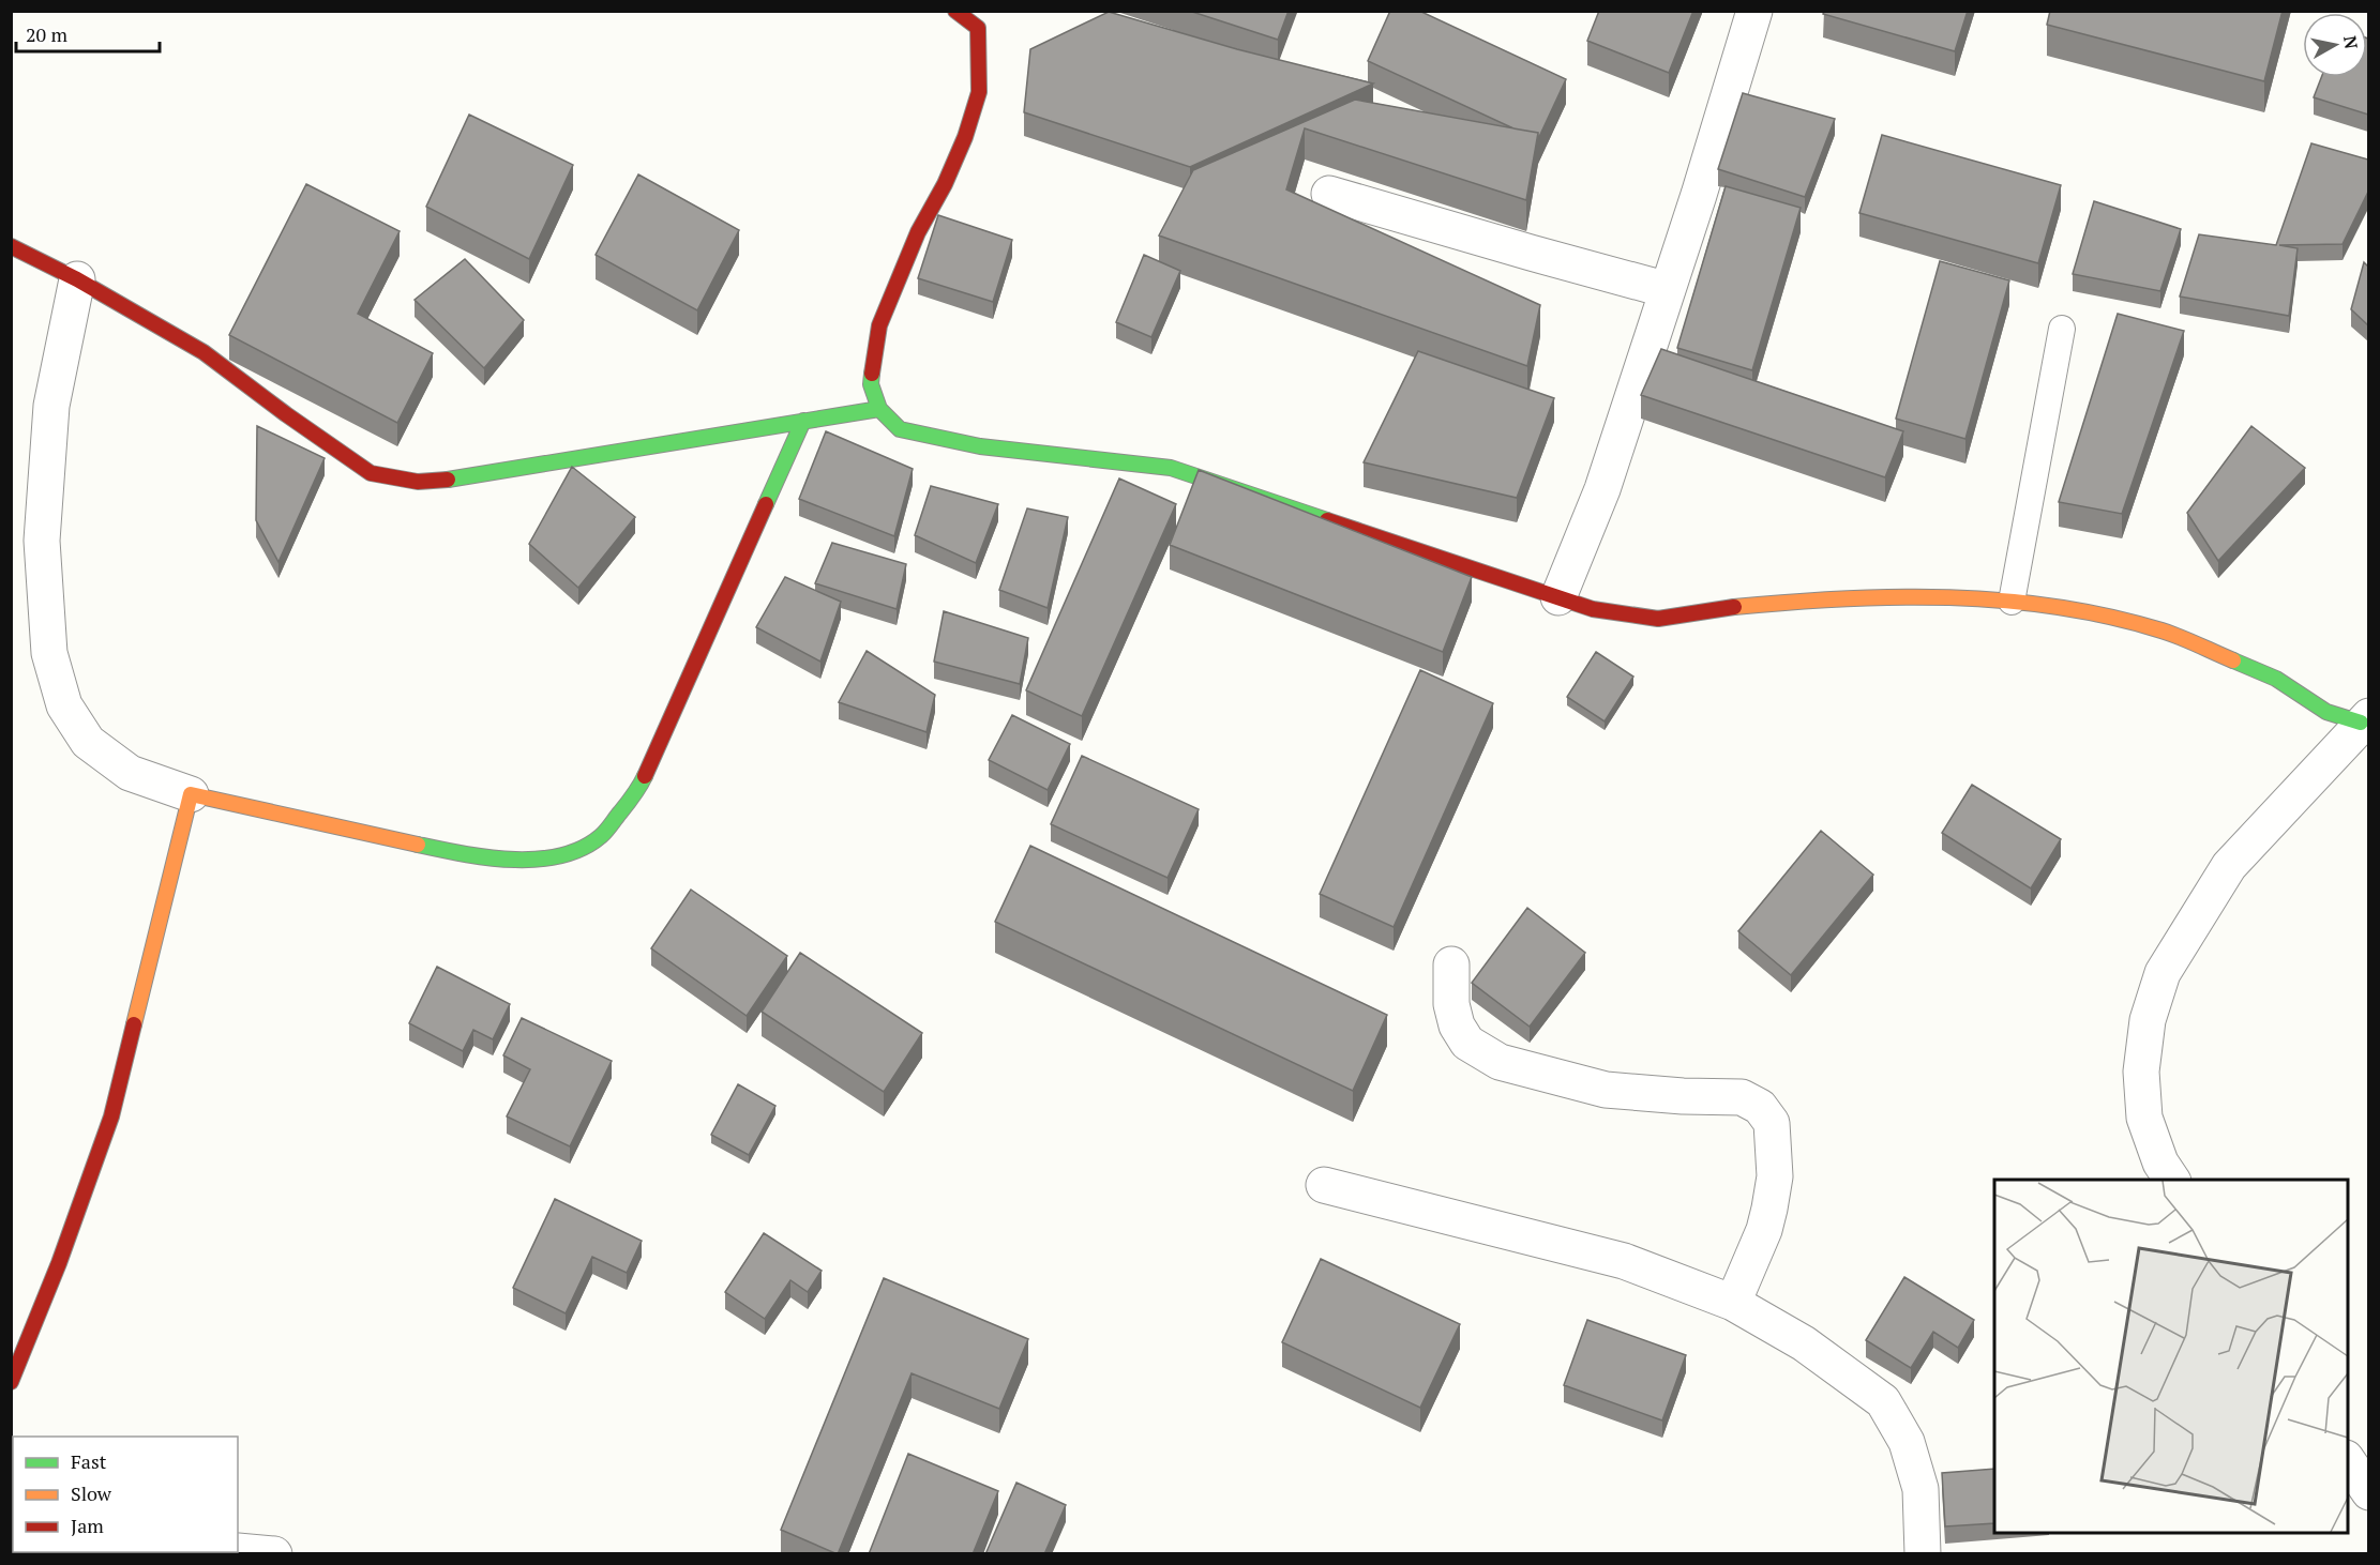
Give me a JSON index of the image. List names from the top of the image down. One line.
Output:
{"legend":["Fast","Slow","Jam"],"scale_bar":"20 m","north":"right"}
